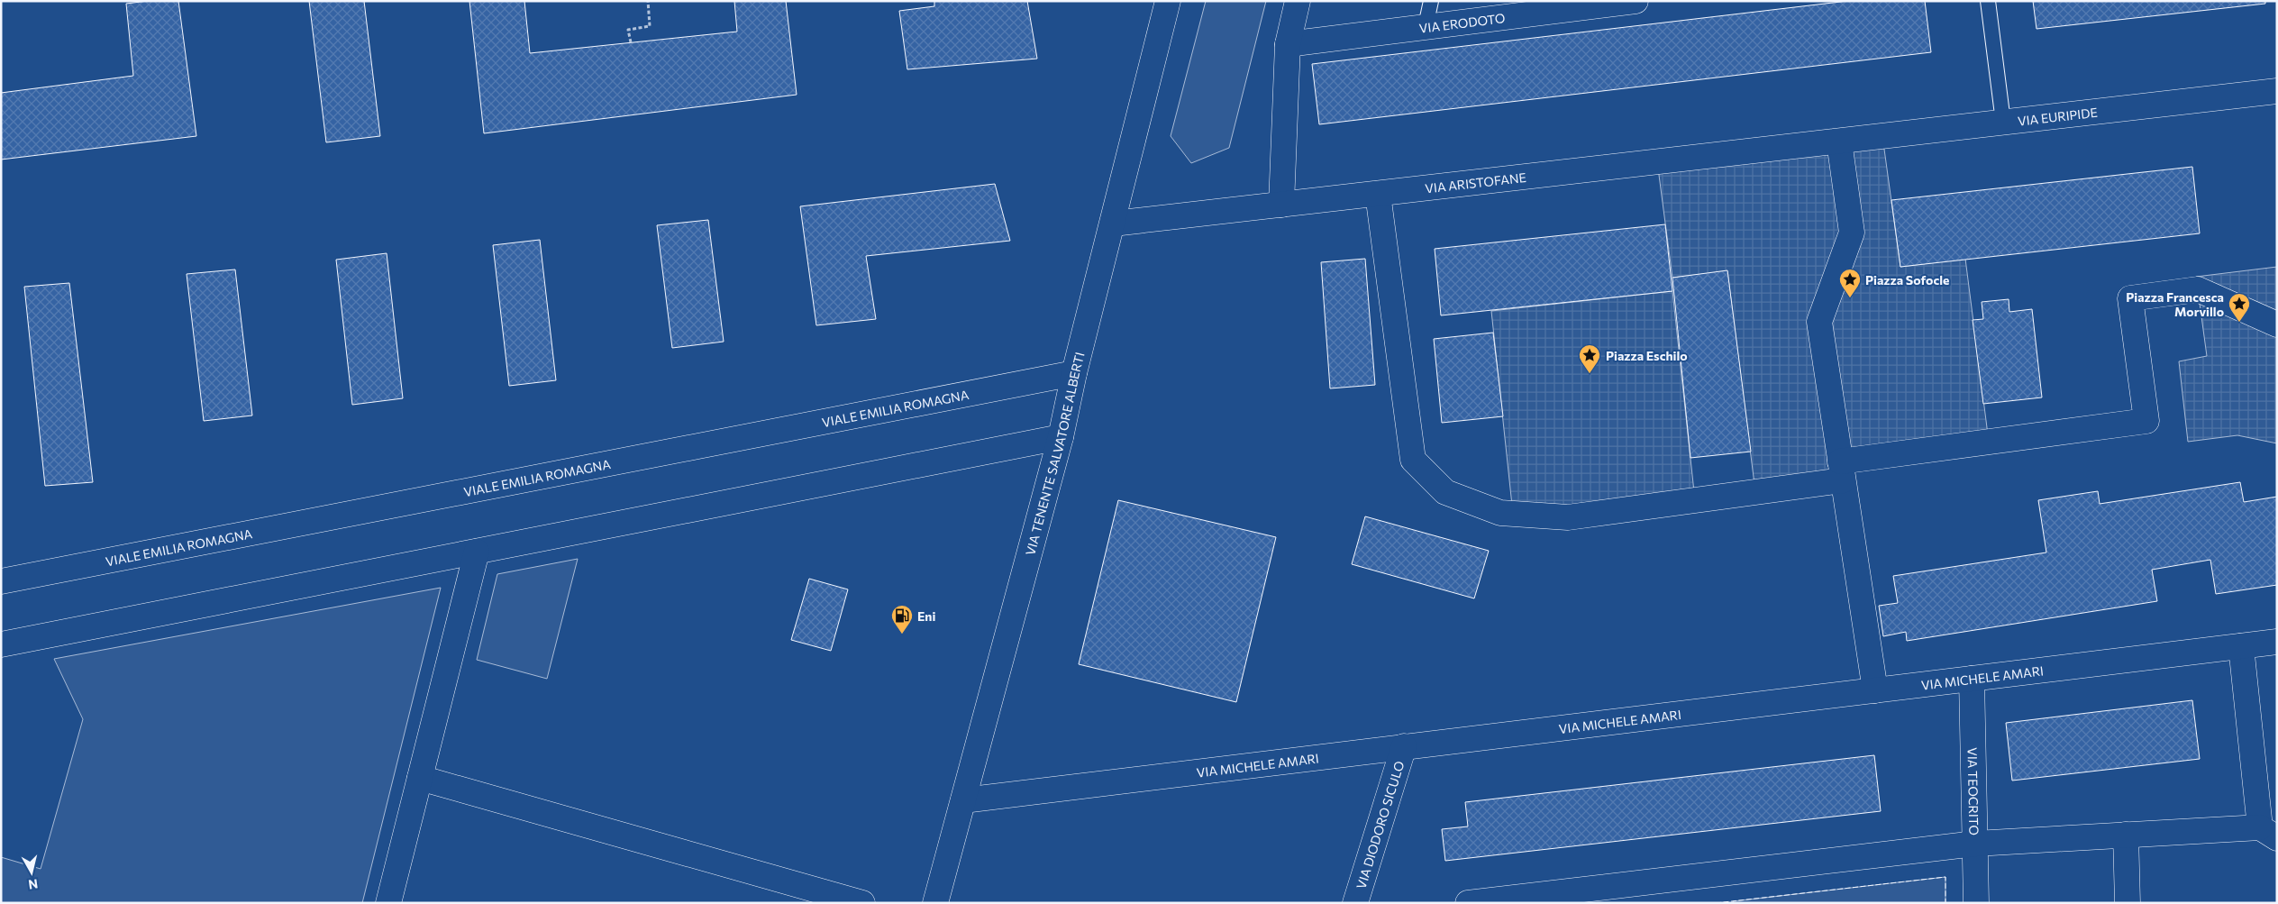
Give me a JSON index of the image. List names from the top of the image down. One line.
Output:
{"streets":{"street":["VIA ERODOTO","VIA EURIPIDE","VIA ARISTOFANE","VIALE EMILIA ROMAGNA","VIA TENENTE SALVATORE ALBERTI","VIA MICHELE AMARI","VIA TEOCRITO","VIA DIODORO SICULO"]},"crossings":[["VIA EURIPIDE","VIA ARISTOFANE"],["VIA ARISTOFANE","VIA TENENTE SALVATORE ALBERTI"],["VIALE EMILIA ROMAGNA","VIA TENENTE SALVATORE ALBERTI"],["VIA TENENTE SALVATORE ALBERTI","VIA MICHELE AMARI"],["VIA MICHELE AMARI","VIA TEOCRITO"],["VIA MICHELE AMARI","VIA DIODORO SICULO"]],"places":{"place":["Piazza Sofocle","Piazza Francesca Morvillo","Piazza Eschilo"],"fuel station":["Eni"]},"north":"bottom"}
